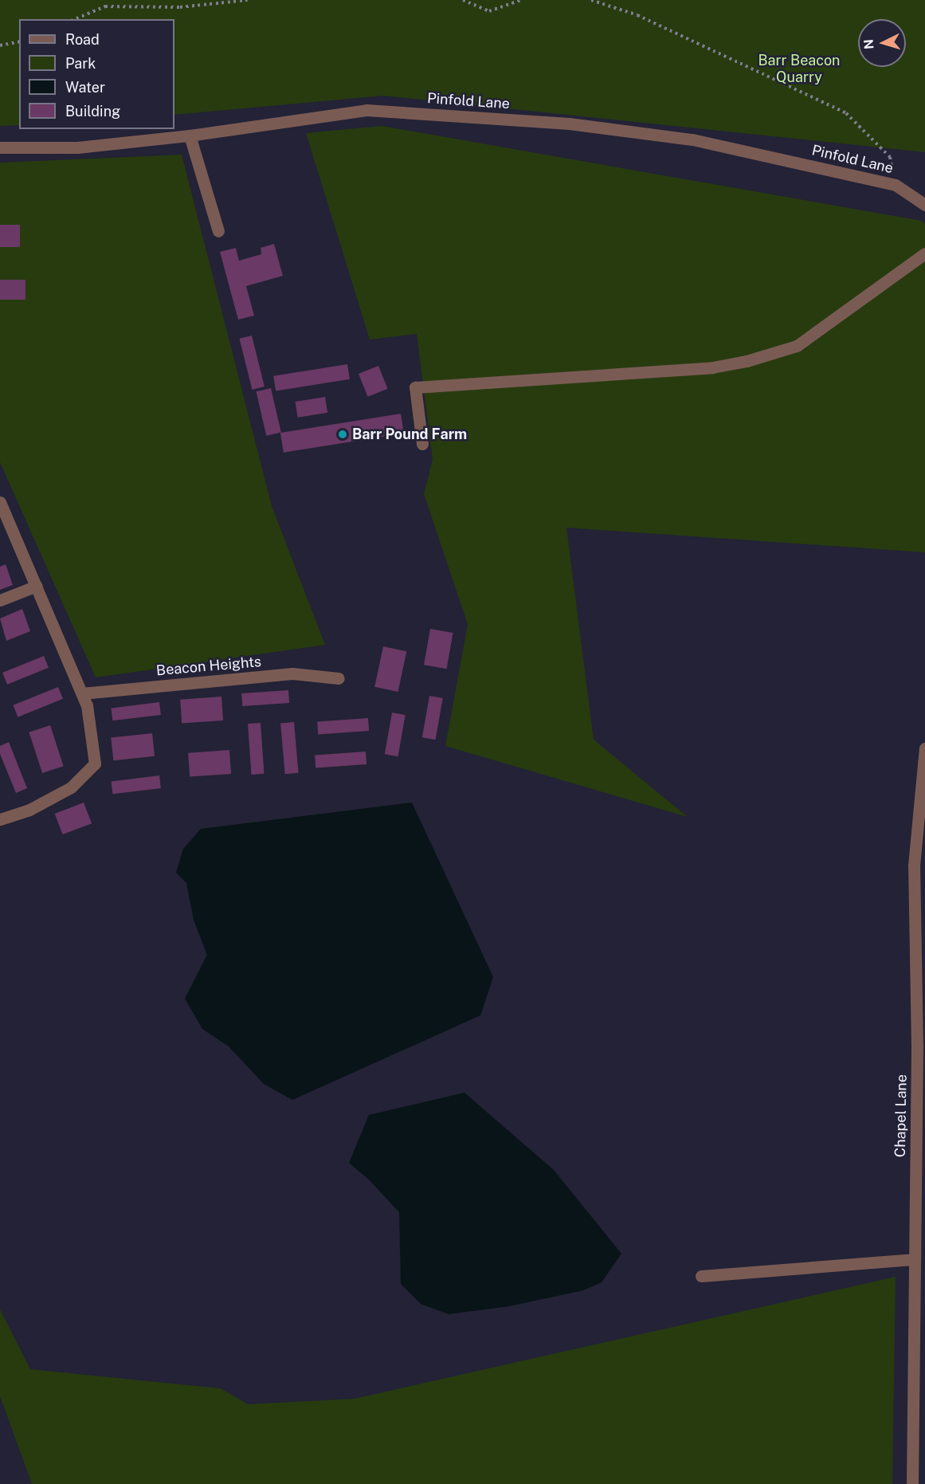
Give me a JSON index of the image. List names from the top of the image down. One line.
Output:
{"streets":{"street":["Pinfold Lane","Beacon Heights","Chapel Lane"]},"parks":["Barr Beacon Quarry"],"places":["Barr Pound Farm"],"legend":["Road","Park","Water","Building"],"north":"left"}
